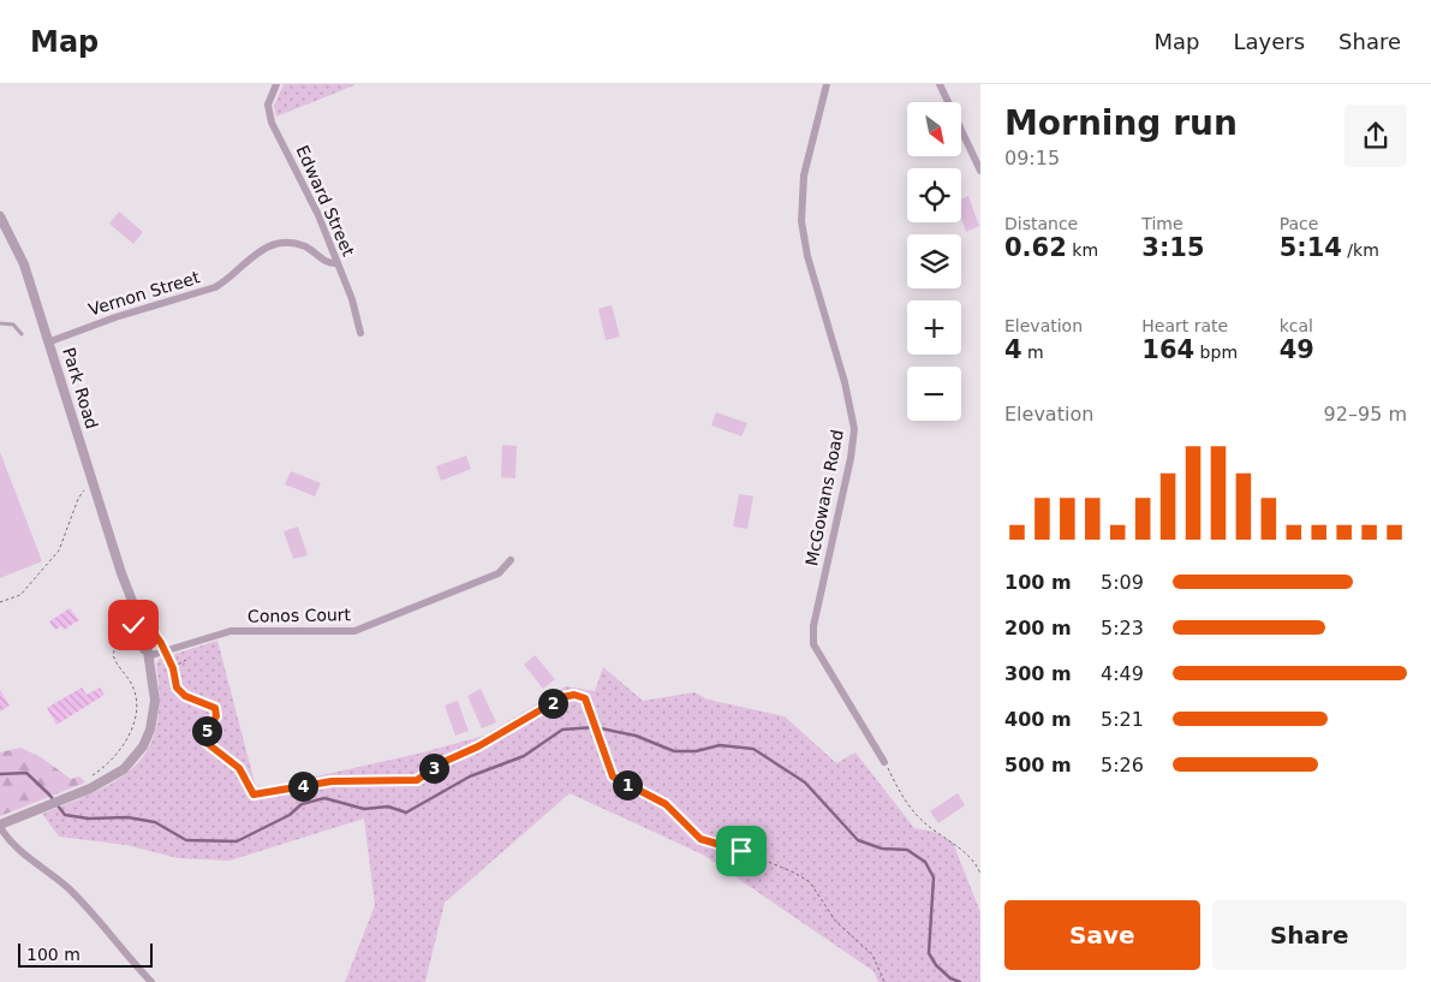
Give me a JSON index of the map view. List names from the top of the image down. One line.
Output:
{"streets":{"street":["Edward Street","Vernon Street","Park Road","McGowans Road","Conos Court"]},"crossings":[["Edward Street","Vernon Street"],["Vernon Street","Park Road"],["Park Road","Conos Court"]],"scale_bar":"100 m","north":"bottom right","page":{"header":"Map","nav":["Map","Layers","Share"],"heading":["Morning run","09:15"],"map_buttons":["+","−"],"stats":[["Distance","0.62 km"],["Time","3:15"],["Pace","5:14 /km"],["Elevation","4 m"],["Heart rate","164 bpm"],["kcal","49"]],"chart":["Elevation","92–95 m"],"list":[{"name":"100 m","note":"5:09"},{"name":"200 m","note":"5:23"},{"name":"300 m","note":"4:49"},{"name":"400 m","note":"5:21"},{"name":"500 m","note":"5:26"}],"pins":["2","5","3","1","4"],"buttons":["Save","Share"],"scale":"100 m"}}
